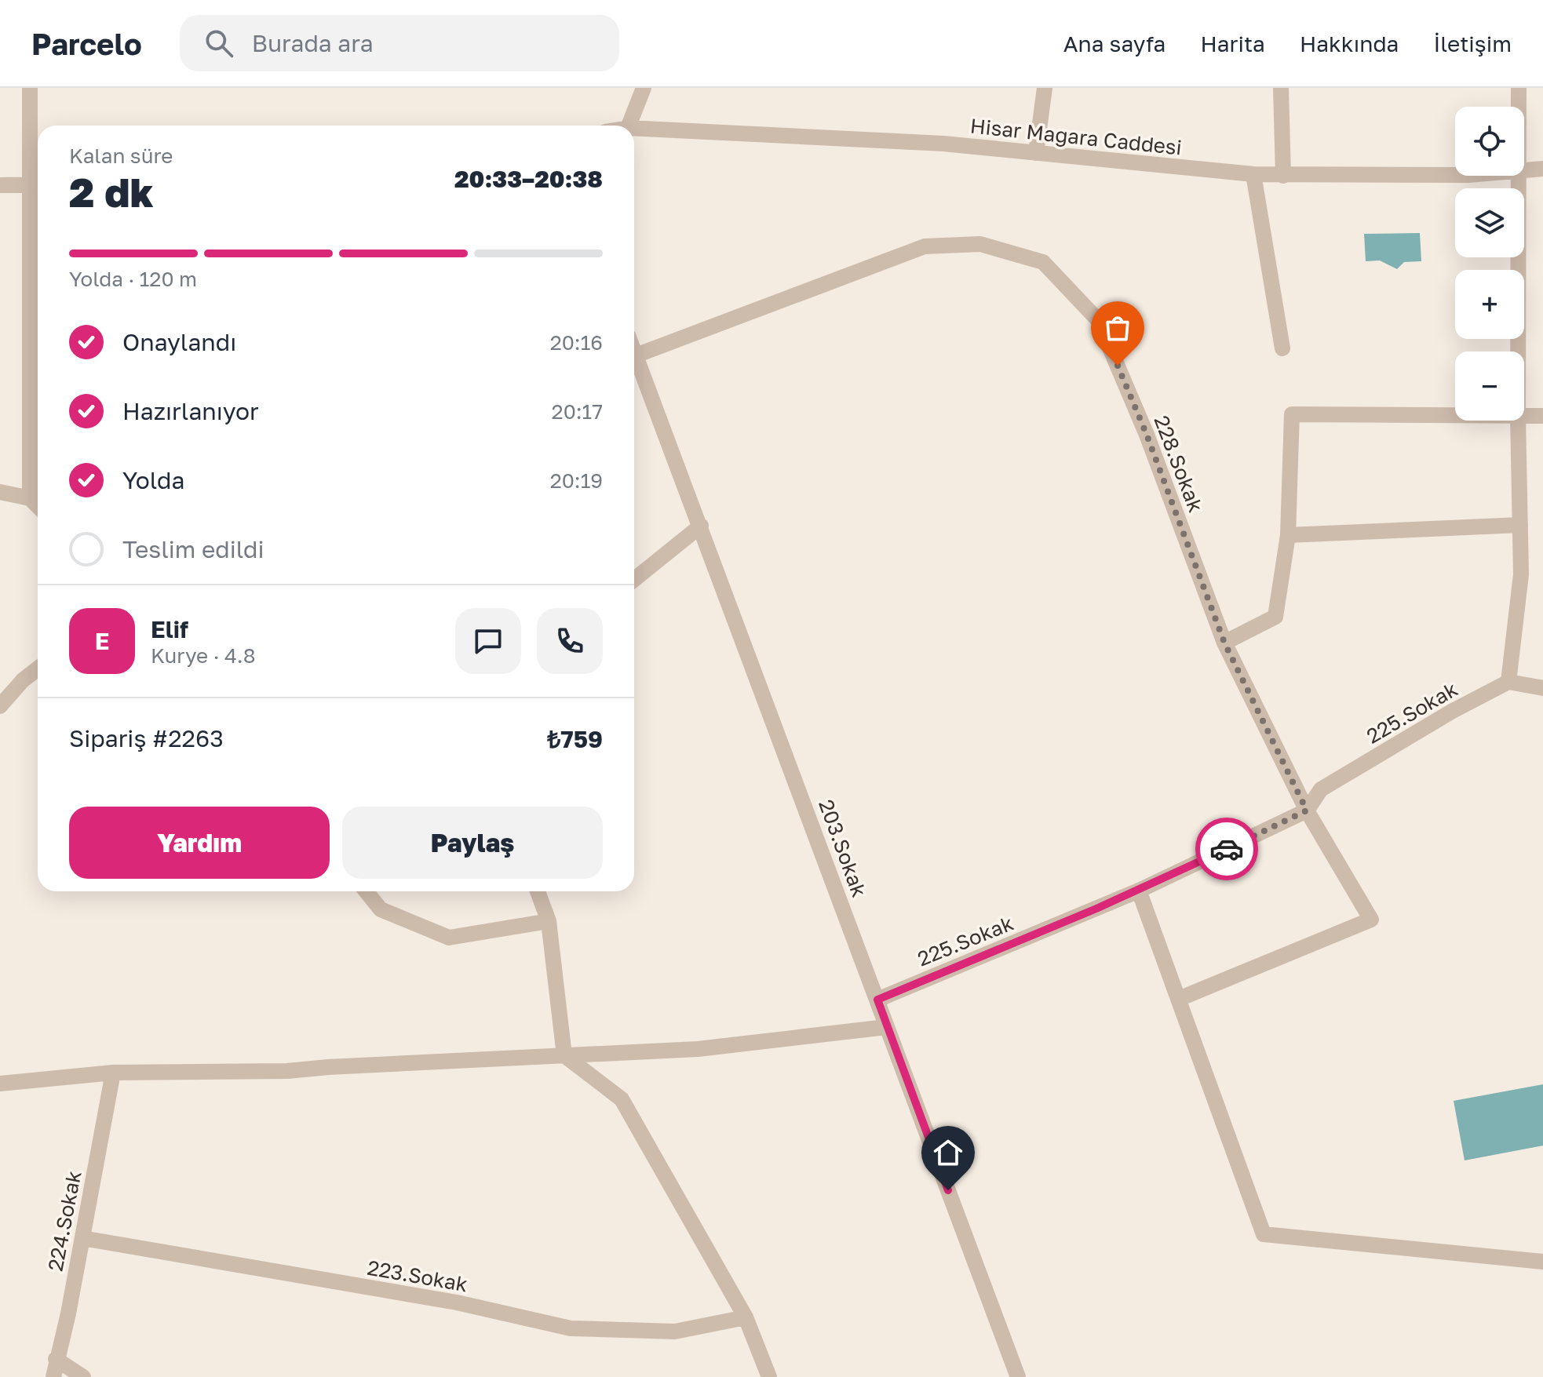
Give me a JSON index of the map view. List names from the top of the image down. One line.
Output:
{"streets":{"street":["Hisar Mağara Caddesi","228.Sokak","225.Sokak","203.Sokak","224.Sokak","223.Sokak"]},"crossings":[["228.Sokak","225.Sokak"],["228.Sokak","203.Sokak"],["225.Sokak","203.Sokak"],["224.Sokak","223.Sokak"]],"page":{"header":"Parcelo","search":"Burada ara","nav":["Ana sayfa","Harita","Hakkında","İletişim"],"map_buttons":["+","−"],"heading":["2 dk","Kalan süre","20:33–20:38"],"panel":["Elif","Kurye · 4.8","Sipariş #2263","₺759"],"bar":"Yolda · 120 m","list":[["Onaylandı","20:16"],["Hazırlanıyor","20:17"],["Yolda","20:19"],"Teslim edildi"],"round":"E","buttons":["Yardım","Paylaş"]}}
